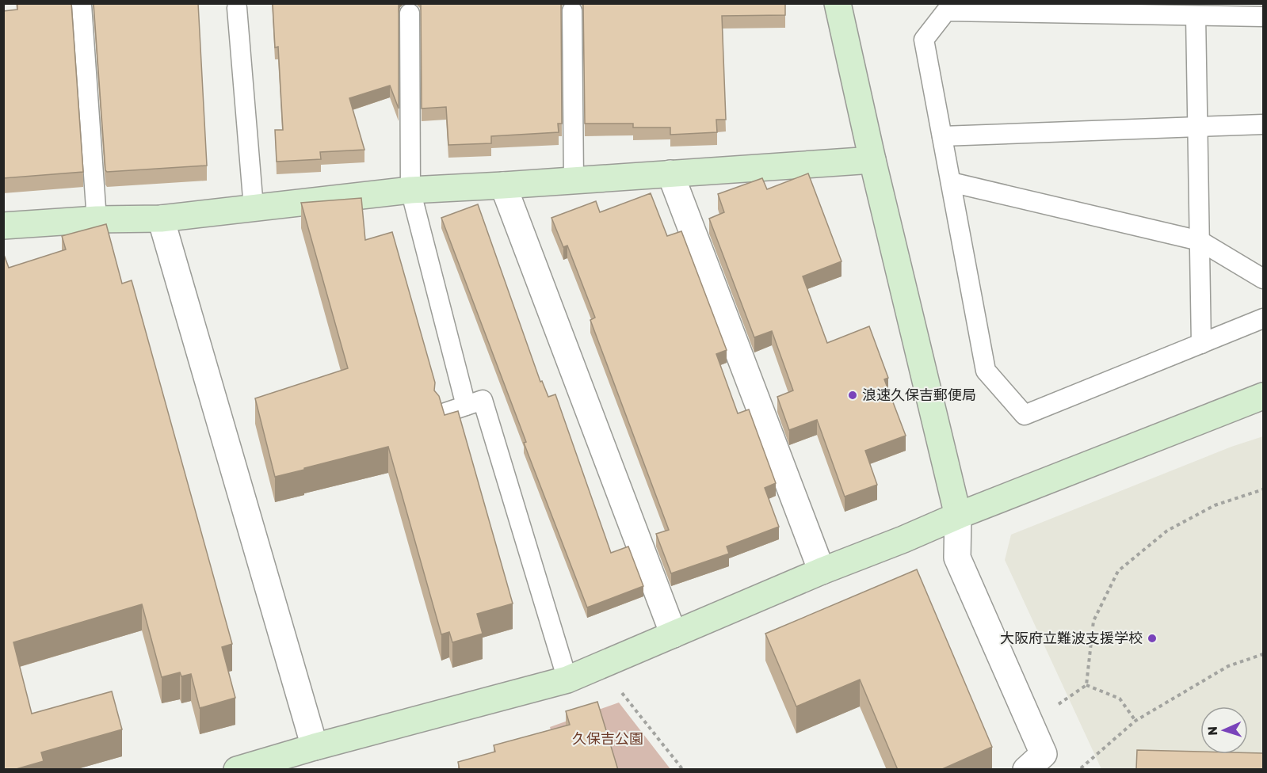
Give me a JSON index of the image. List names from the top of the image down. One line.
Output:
{"parks":["久保吉公園"],"places":["浪速久保吉郵便局","大阪府立難波支援学校"],"north":"left"}
